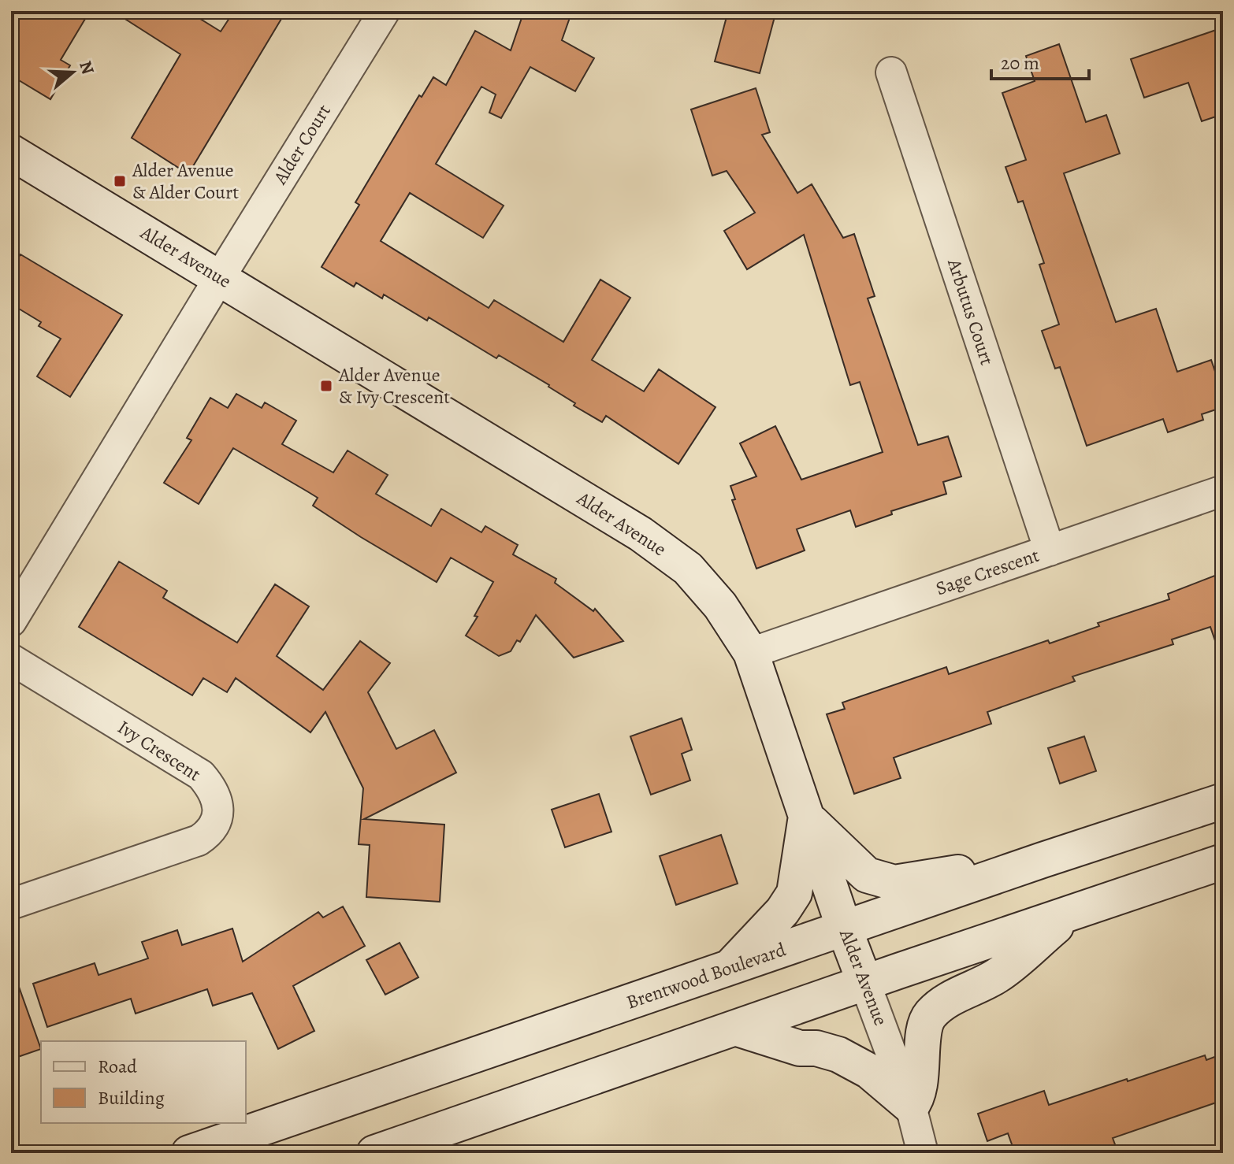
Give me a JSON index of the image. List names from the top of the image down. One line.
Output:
{"streets":{"main road":["Alder Avenue","Brentwood Boulevard"],"street":["Alder Court","Arbutus Court","Sage Crescent","Ivy Crescent"]},"crossings":[["Alder Court","Alder Avenue"],["Alder Avenue","Sage Crescent"],["Alder Avenue","Brentwood Boulevard"],["Arbutus Court","Sage Crescent"]],"places":{"transit":["Alder Avenue & Alder Court","Alder Avenue & Ivy Crescent"]},"legend":["Road","Building"],"scale_bar":"20 m","north":"right"}
